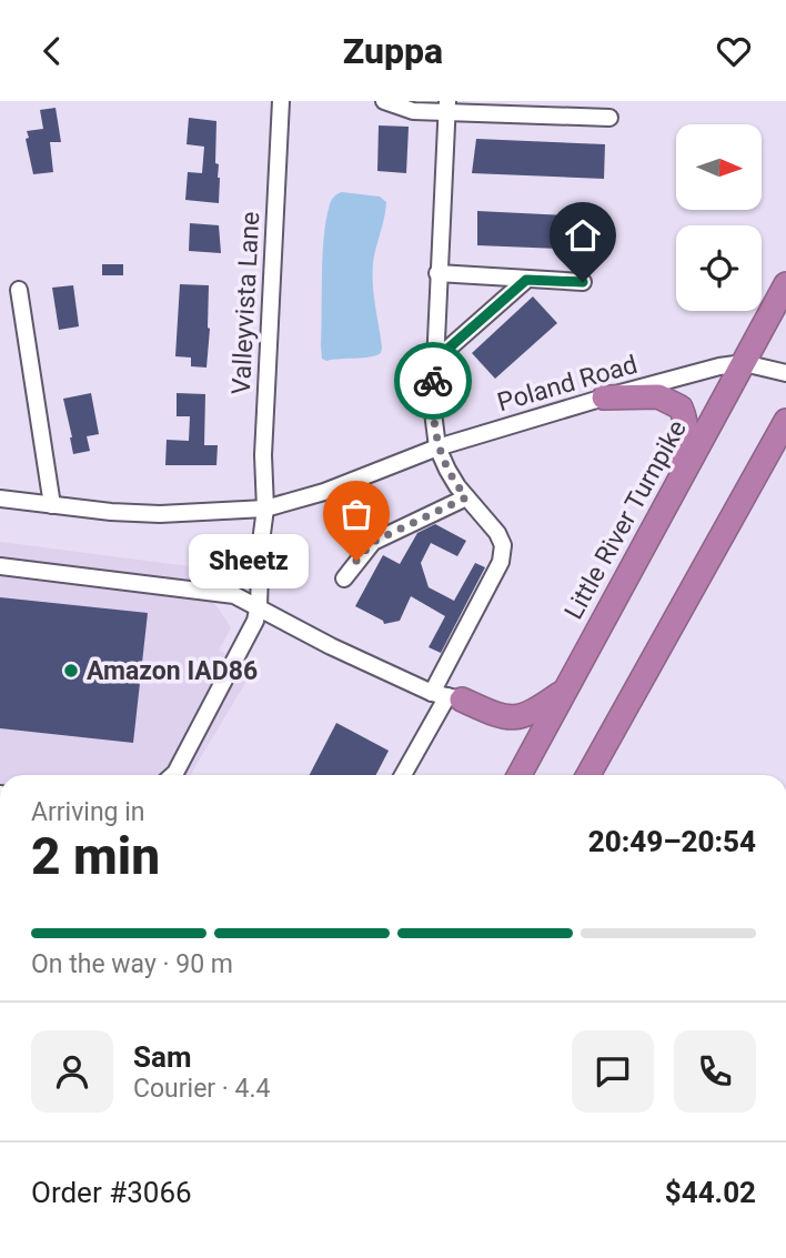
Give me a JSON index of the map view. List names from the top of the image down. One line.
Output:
{"streets":{"highway":["Little River Turnpike"],"street":["Valleyvista Lane","Poland Road"]},"crossings":[["Valleyvista Lane","Poland Road"],["Poland Road","Little River Turnpike"]],"places":["Sheetz","Amazon IAD86"],"north":"right","page":{"header":"Zuppa","bubble":"Sheetz","heading":["2 min","Arriving in","20:49–20:54"],"panel":["Sam","Courier · 4.4","Order #3066","$44.02"],"bar":"On the way · 90 m"}}
